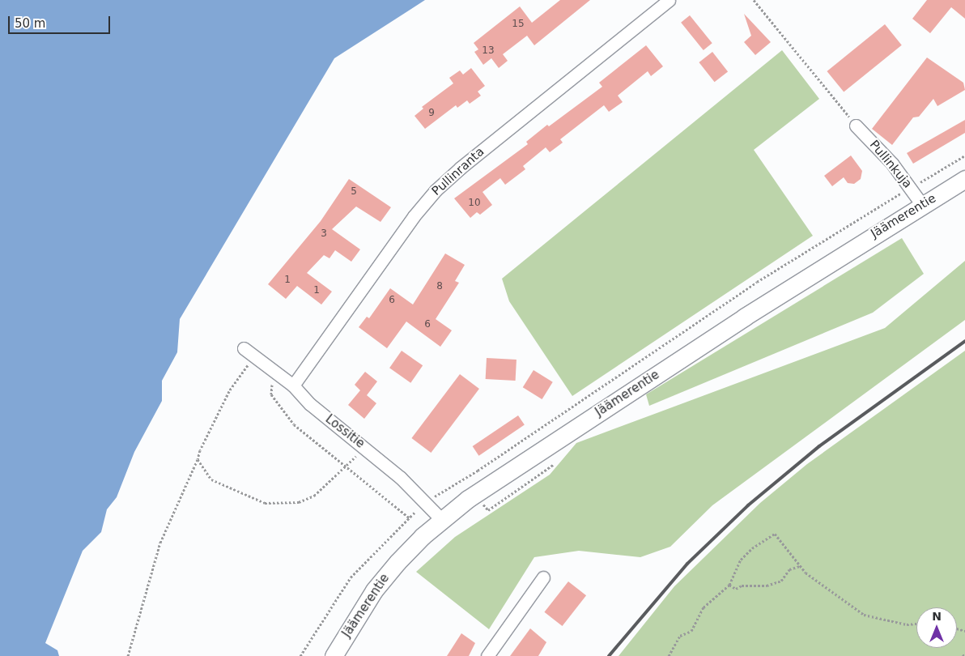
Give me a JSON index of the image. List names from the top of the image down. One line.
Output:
{"streets":{"main road":["Jäämerentie"],"street":["Pullinkuja","Pullinranta","Lossitie"]},"crossings":[["Pullinkuja","Jäämerentie"],["Pullinranta","Lossitie"],["Jäämerentie","Lossitie"]],"house_numbers":["15","13","9","5","10","3","1","8","1","6","6"],"scale_bar":"50 m","north":"top"}
